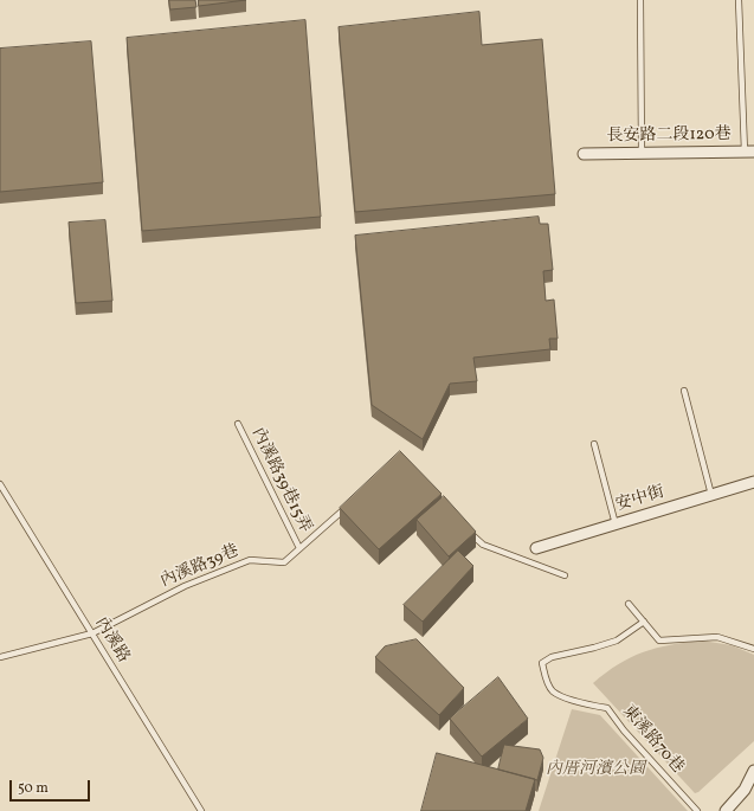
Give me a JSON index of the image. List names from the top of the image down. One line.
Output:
{"streets":{"street":["長安路二段120巷","安中街"],"lane":["內溪路39巷15弄","內溪路39巷","內溪路","東溪路70巷"]},"crossings":[["內溪路39巷15弄","內溪路39巷"],["內溪路39巷","內溪路"]],"parks":["內厝河濱公園"],"scale_bar":"50 m"}
